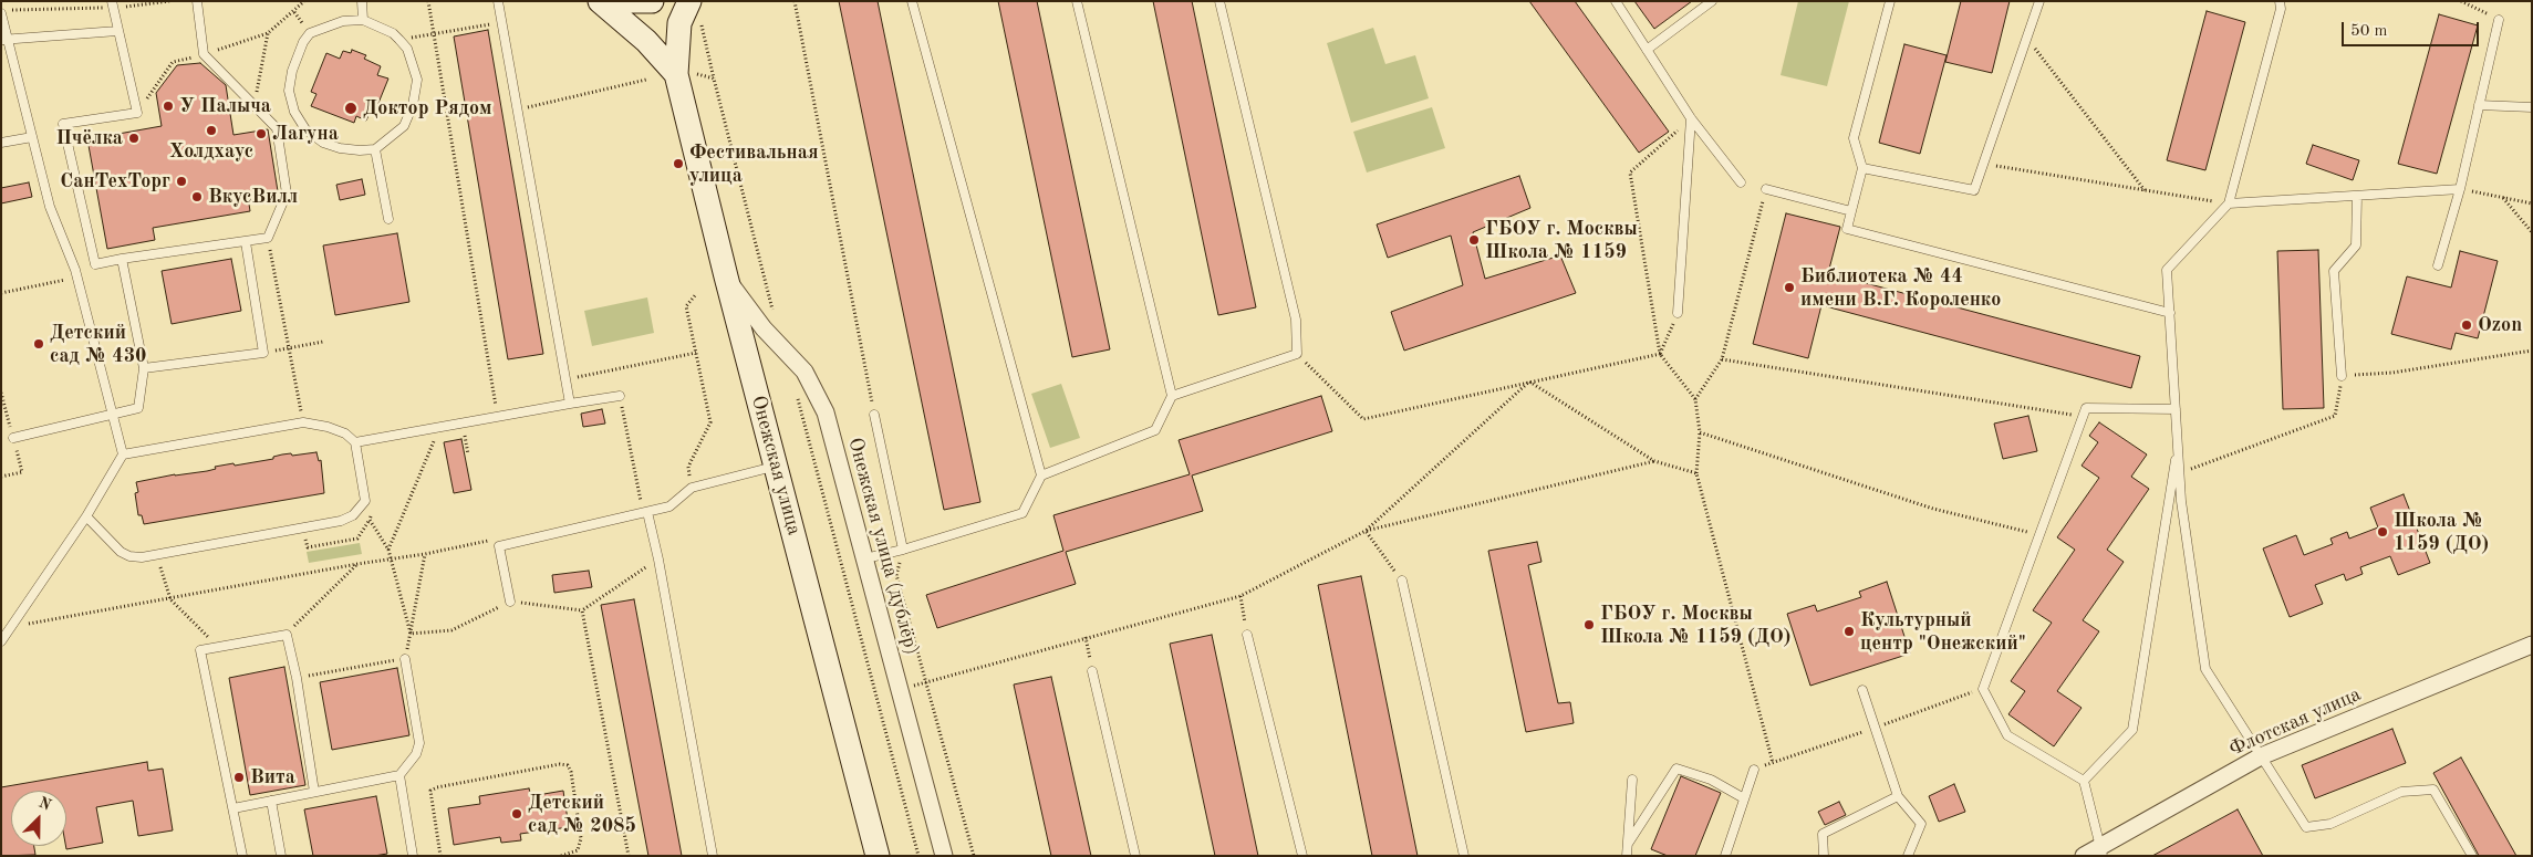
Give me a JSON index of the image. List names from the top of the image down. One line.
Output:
{"streets":{"main road":["Онежская улица"],"street":["Онежская улица (дублёр)","Флотская улица"]},"crossings":[["Онежская улица","Онежская улица (дублёр)"]],"places":["У Палыча","Доктор Рядом","Холдхаус","Лагуна","Пчёлка","Фестивальная улица","СанТехТорг","ВкусВилл","ГБОУ г. Москвы Школа № 1159","Библиотека № 44 имени В.Г. Короленко","Ozon","Детский сад № 430","Школа № 1159 (ДО)","ГБОУ г. Москвы Школа № 1159 (ДО)","Культурный центр \"Онежский\"","Вита","Детский сад № 2085"],"scale_bar":"50 m","north":"top right"}
